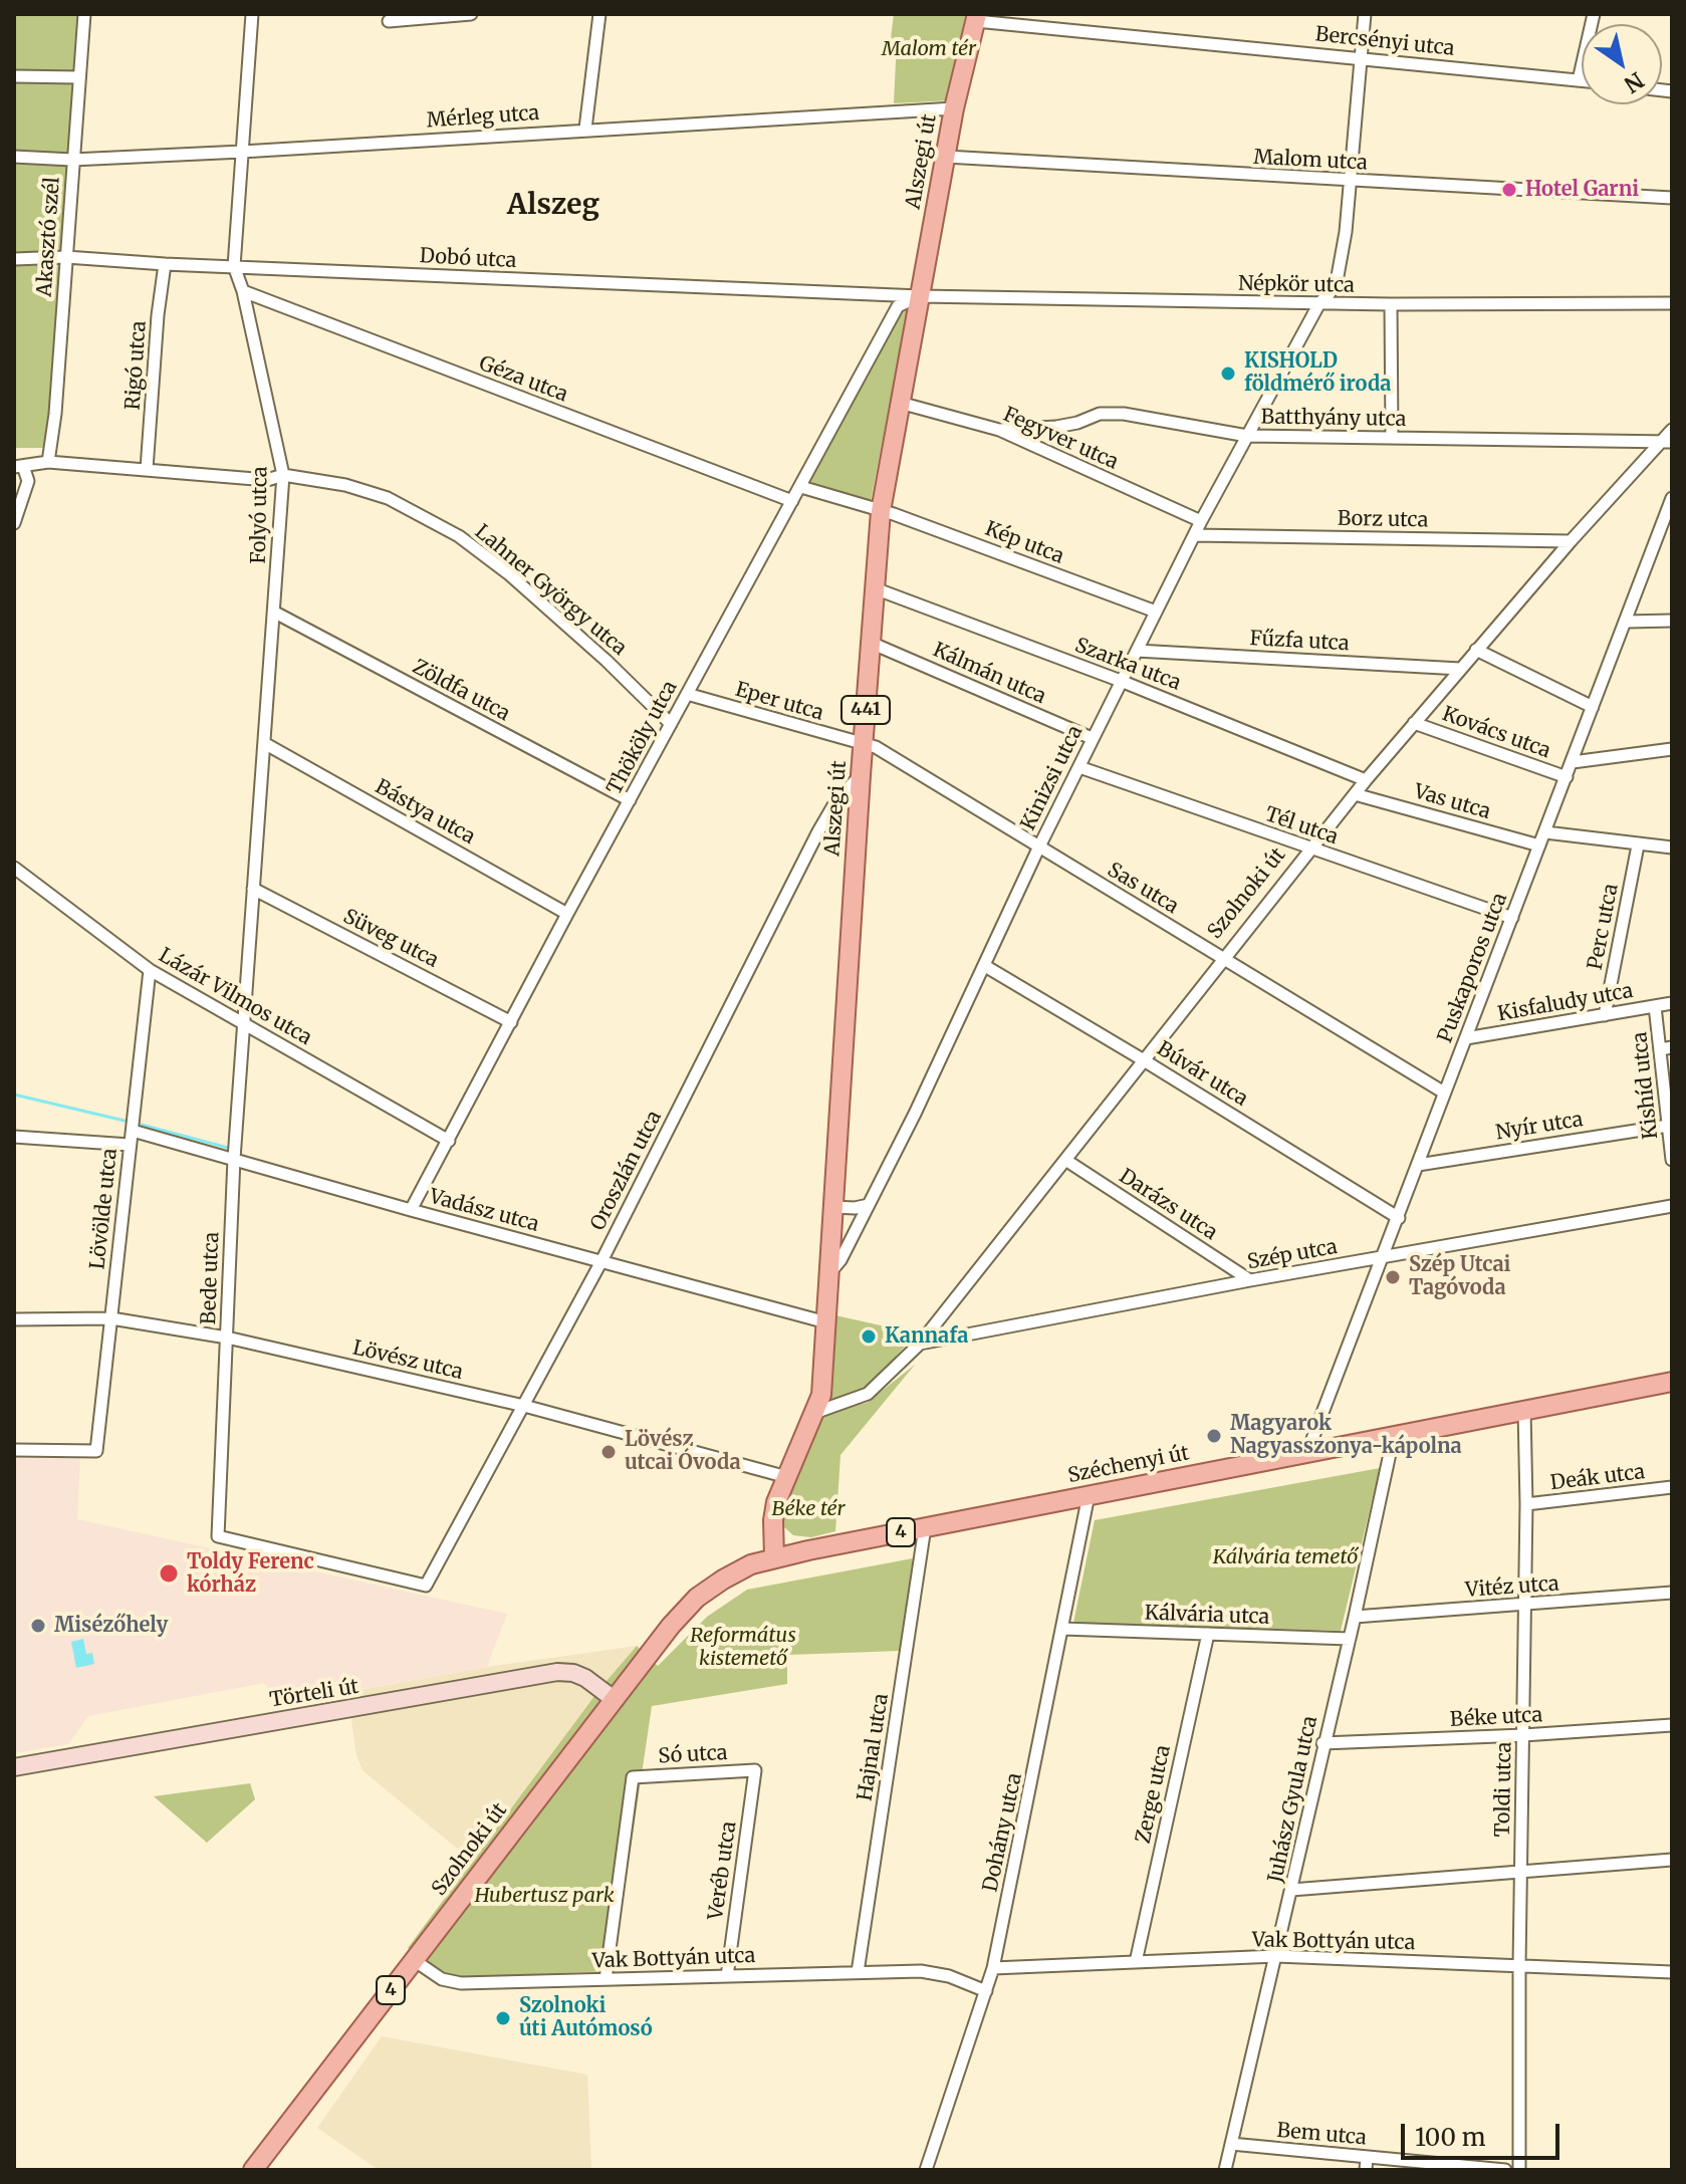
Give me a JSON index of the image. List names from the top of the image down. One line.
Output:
{"streets":{"main road":["Alszegi út","441","Szolnoki út","Széchenyi út","4","Törteli út"],"street":["Bercsényi utca","Mérleg utca","Malom utca","Akasztó szél","Dobó utca","Népkör utca","Rigó utca","Géza utca","Batthyány utca","Fegyver utca","Folyó utca","Borz utca","Kép utca","Lahner György utca","Fűzfa utca","Szarka utca","Kálmán utca","Zöldfa utca","Eper utca","Kovács utca","Thököly utca","Kinizsi utca","Vas utca","Bástya utca","Tél utca","Sas utca","Perc utca","Süveg utca","Puskaporos utca","Lázár Vilmos utca","Kisfaludy utca","Búvár utca","Kishíd utca","Nyír utca","Oroszlán utca","Darázs utca","Lövölde utca","Vadász utca","Szép utca","Bede utca","Lövész utca","Deák utca","Vitéz utca","Kálvária utca","Béke utca","Hajnal utca","Só utca","Toldi utca","Zerge utca","Juhász Gyula utca","Dohány utca","Veréb utca","Vak Bottyán utca","Bem utca"]},"crossings":[["Bercsényi utca","Alszegi út"],["Bercsényi utca","Kinizsi utca"],["Mérleg utca","Alszegi út"],["Mérleg utca","Akasztó szél"],["Mérleg utca","Folyó utca"],["Malom utca","Alszegi út"],["Malom utca","Kinizsi utca"],["Alszegi út","Dobó utca"],["Alszegi út","Népkör utca"],["Alszegi út","Fegyver utca"],["Alszegi út","Kép utca"],["Alszegi út","Szarka utca"],["Alszegi út","Kálmán utca"],["Alszegi út","Eper utca"],["Alszegi út","Thököly utca"],["Alszegi út","Kinizsi utca"],["Alszegi út","Sas utca"],["Alszegi út","Szolnoki út"],["Alszegi út","Oroszlán utca"],["Alszegi út","Vadász utca"],["Alszegi út","Lövész utca"],["Alszegi út","Széchenyi út"],["Akasztó szél","Dobó utca"],["Akasztó szél","Lahner György utca"],["Dobó utca","Népkör utca"],["Dobó utca","Rigó utca"],["Dobó utca","Folyó utca"],["Dobó utca","Thököly utca"],["Népkör utca","Thököly utca"],["Népkör utca","Kinizsi utca"],["Rigó utca","Lahner György utca"],["Géza utca","Folyó utca"],["Géza utca","Thököly utca"],["Batthyány utca","Fegyver utca"],["Batthyány utca","Kinizsi utca"],["Batthyány utca","Szolnoki út"],["Fegyver utca","Kinizsi utca"],["Folyó utca","Lahner György utca"],["Folyó utca","Zöldfa utca"],["Folyó utca","Bástya utca"],["Folyó utca","Süveg utca"],["Folyó utca","Lázár Vilmos utca"],["Folyó utca","Bede utca"],["Borz utca","Kinizsi utca"],["Borz utca","Szolnoki út"],["Kép utca","Kinizsi utca"],["Lahner György utca","Thököly utca"],["Fűzfa utca","Kinizsi utca"],["Fűzfa utca","Szolnoki út"],["Szarka utca","Kinizsi utca"],["Szarka utca","Szolnoki út"],["Kálmán utca","Kinizsi utca"],["Zöldfa utca","Thököly utca"],["Eper utca","Thököly utca"],["Eper utca","Sas utca"],["Kovács utca","Szolnoki út"],["Kovács utca","Puskaporos utca"],["Thököly utca","Bástya utca"],["Thököly utca","Süveg utca"],["Thököly utca","Lázár Vilmos utca"],["Thököly utca","Vadász utca"],["Kinizsi utca","Tél utca"],["Kinizsi utca","Sas utca"],["Kinizsi utca","Búvár utca"],["Vas utca","Szolnoki út"],["Vas utca","Puskaporos utca"],["Tél utca","Szolnoki út"],["Tél utca","Puskaporos utca"],["Sas utca","Szolnoki út"],["Sas utca","Puskaporos utca"],["Szolnoki út","Búvár utca"],["Szolnoki út","Darázs utca"],["Szolnoki út","Szép utca"],["Szolnoki út","Széchenyi út"],["Szolnoki út","Törteli út"],["Szolnoki út","Vak Bottyán utca"],["Perc utca","Kisfaludy utca"],["Puskaporos utca","Kisfaludy utca"],["Puskaporos utca","Búvár utca"],["Puskaporos utca","Nyír utca"],["Puskaporos utca","Szép utca"],["Puskaporos utca","Széchenyi út"],["Lázár Vilmos utca","Lövölde utca"],["Lázár Vilmos utca","Bede utca"],["Kisfaludy utca","Kishíd utca"],["Kishíd utca","Nyír utca"],["Oroszlán utca","Vadász utca"],["Oroszlán utca","Bede utca"],["Oroszlán utca","Lövész utca"],["Darázs utca","Szép utca"],["Lövölde utca","Vadász utca"],["Lövölde utca","Lövész utca"],["Vadász utca","Bede utca"],["Bede utca","Lövész utca"],["Széchenyi út","Hajnal utca"],["Széchenyi út","Toldi utca"],["Széchenyi út","Juhász Gyula utca"],["Széchenyi út","Dohány utca"],["Deák utca","Toldi utca"],["Vitéz utca","Toldi utca"],["Vitéz utca","Juhász Gyula utca"],["Kálvária utca","Zerge utca"],["Kálvária utca","Juhász Gyula utca"],["Kálvária utca","Dohány utca"],["Béke utca","Toldi utca"],["Béke utca","Juhász Gyula utca"],["Hajnal utca","Vak Bottyán utca"],["Só utca","Veréb utca"],["Só utca","Vak Bottyán utca"],["Toldi utca","Vak Bottyán utca"],["Zerge utca","Vak Bottyán utca"],["Juhász Gyula utca","Vak Bottyán utca"],["Juhász Gyula utca","Bem utca"],["Dohány utca","Vak Bottyán utca"],["Veréb utca","Vak Bottyán utca"]],"districts":["Alszeg"],"parks":["Malom tér","Béke tér","Kálvária temető","Református kistemető","Hubertusz park"],"places":["Hotel Garni","KISHOLD földmérő iroda","Szép Utcai Tagóvoda","Kannafa","Magyarok Nagyasszonya-kápolna","Lövész utcai Óvoda","Toldy Ferenc kórház","Misézőhely","Szolnoki úti Autómosó"],"scale_bar":"100 m","north":"bottom right"}
